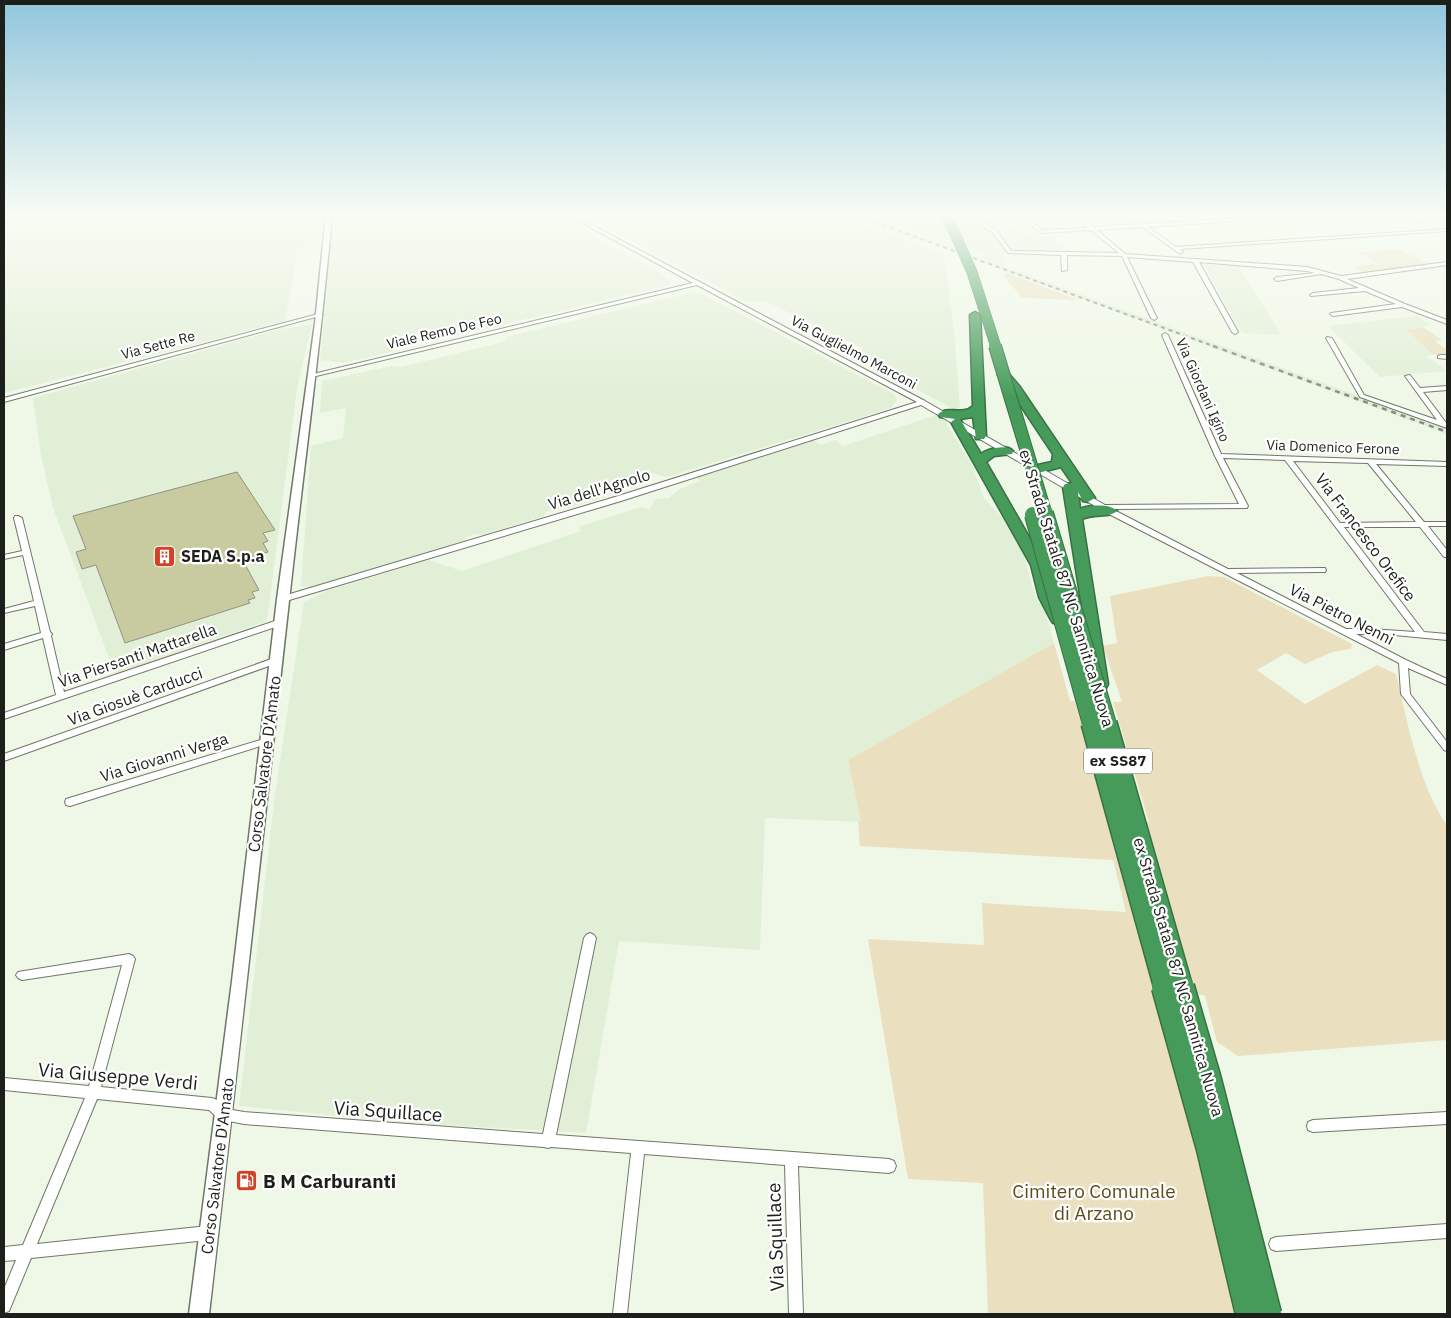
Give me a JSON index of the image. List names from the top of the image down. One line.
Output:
{"streets":{"highway":["ex Strada Statale 87 NC Sannitica Nuova","ex SS87"],"street":["Viale Remo De Feo","Via Sette Re","Via Guglielmo Marconi","Via Giordani Igino","Via Domenico Ferone","Via dell'Agnolo","Via Francesco Orefice","Via Pietro Nenni","Via Piersanti Mattarella","Via Giosuè Carducci","Via Giovanni Verga","Corso Salvatore D'Amato","Via Giuseppe Verdi","Via Squillace"]},"crossings":[["Viale Remo De Feo","Via Guglielmo Marconi"],["Viale Remo De Feo","Corso Salvatore D'Amato"],["Via Sette Re","Corso Salvatore D'Amato"],["Via Guglielmo Marconi","Via dell'Agnolo"],["Via Guglielmo Marconi","Via Pietro Nenni"],["Via Giordani Igino","Via Domenico Ferone"],["Via Giordani Igino","Via Pietro Nenni"],["Via Domenico Ferone","Via Francesco Orefice"],["Via dell'Agnolo","Corso Salvatore D'Amato"],["Via Piersanti Mattarella","Corso Salvatore D'Amato"],["Via Giosuè Carducci","Corso Salvatore D'Amato"],["Via Giovanni Verga","Corso Salvatore D'Amato"],["Corso Salvatore D'Amato","Via Giuseppe Verdi"],["Corso Salvatore D'Amato","Via Squillace"],["Via Giuseppe Verdi","Via Squillace"]],"parks":["Cimitero Comunale di Arzano"],"places":{"building":["SEDA S.p.a"],"fuel station":["B M Carburanti"]}}
